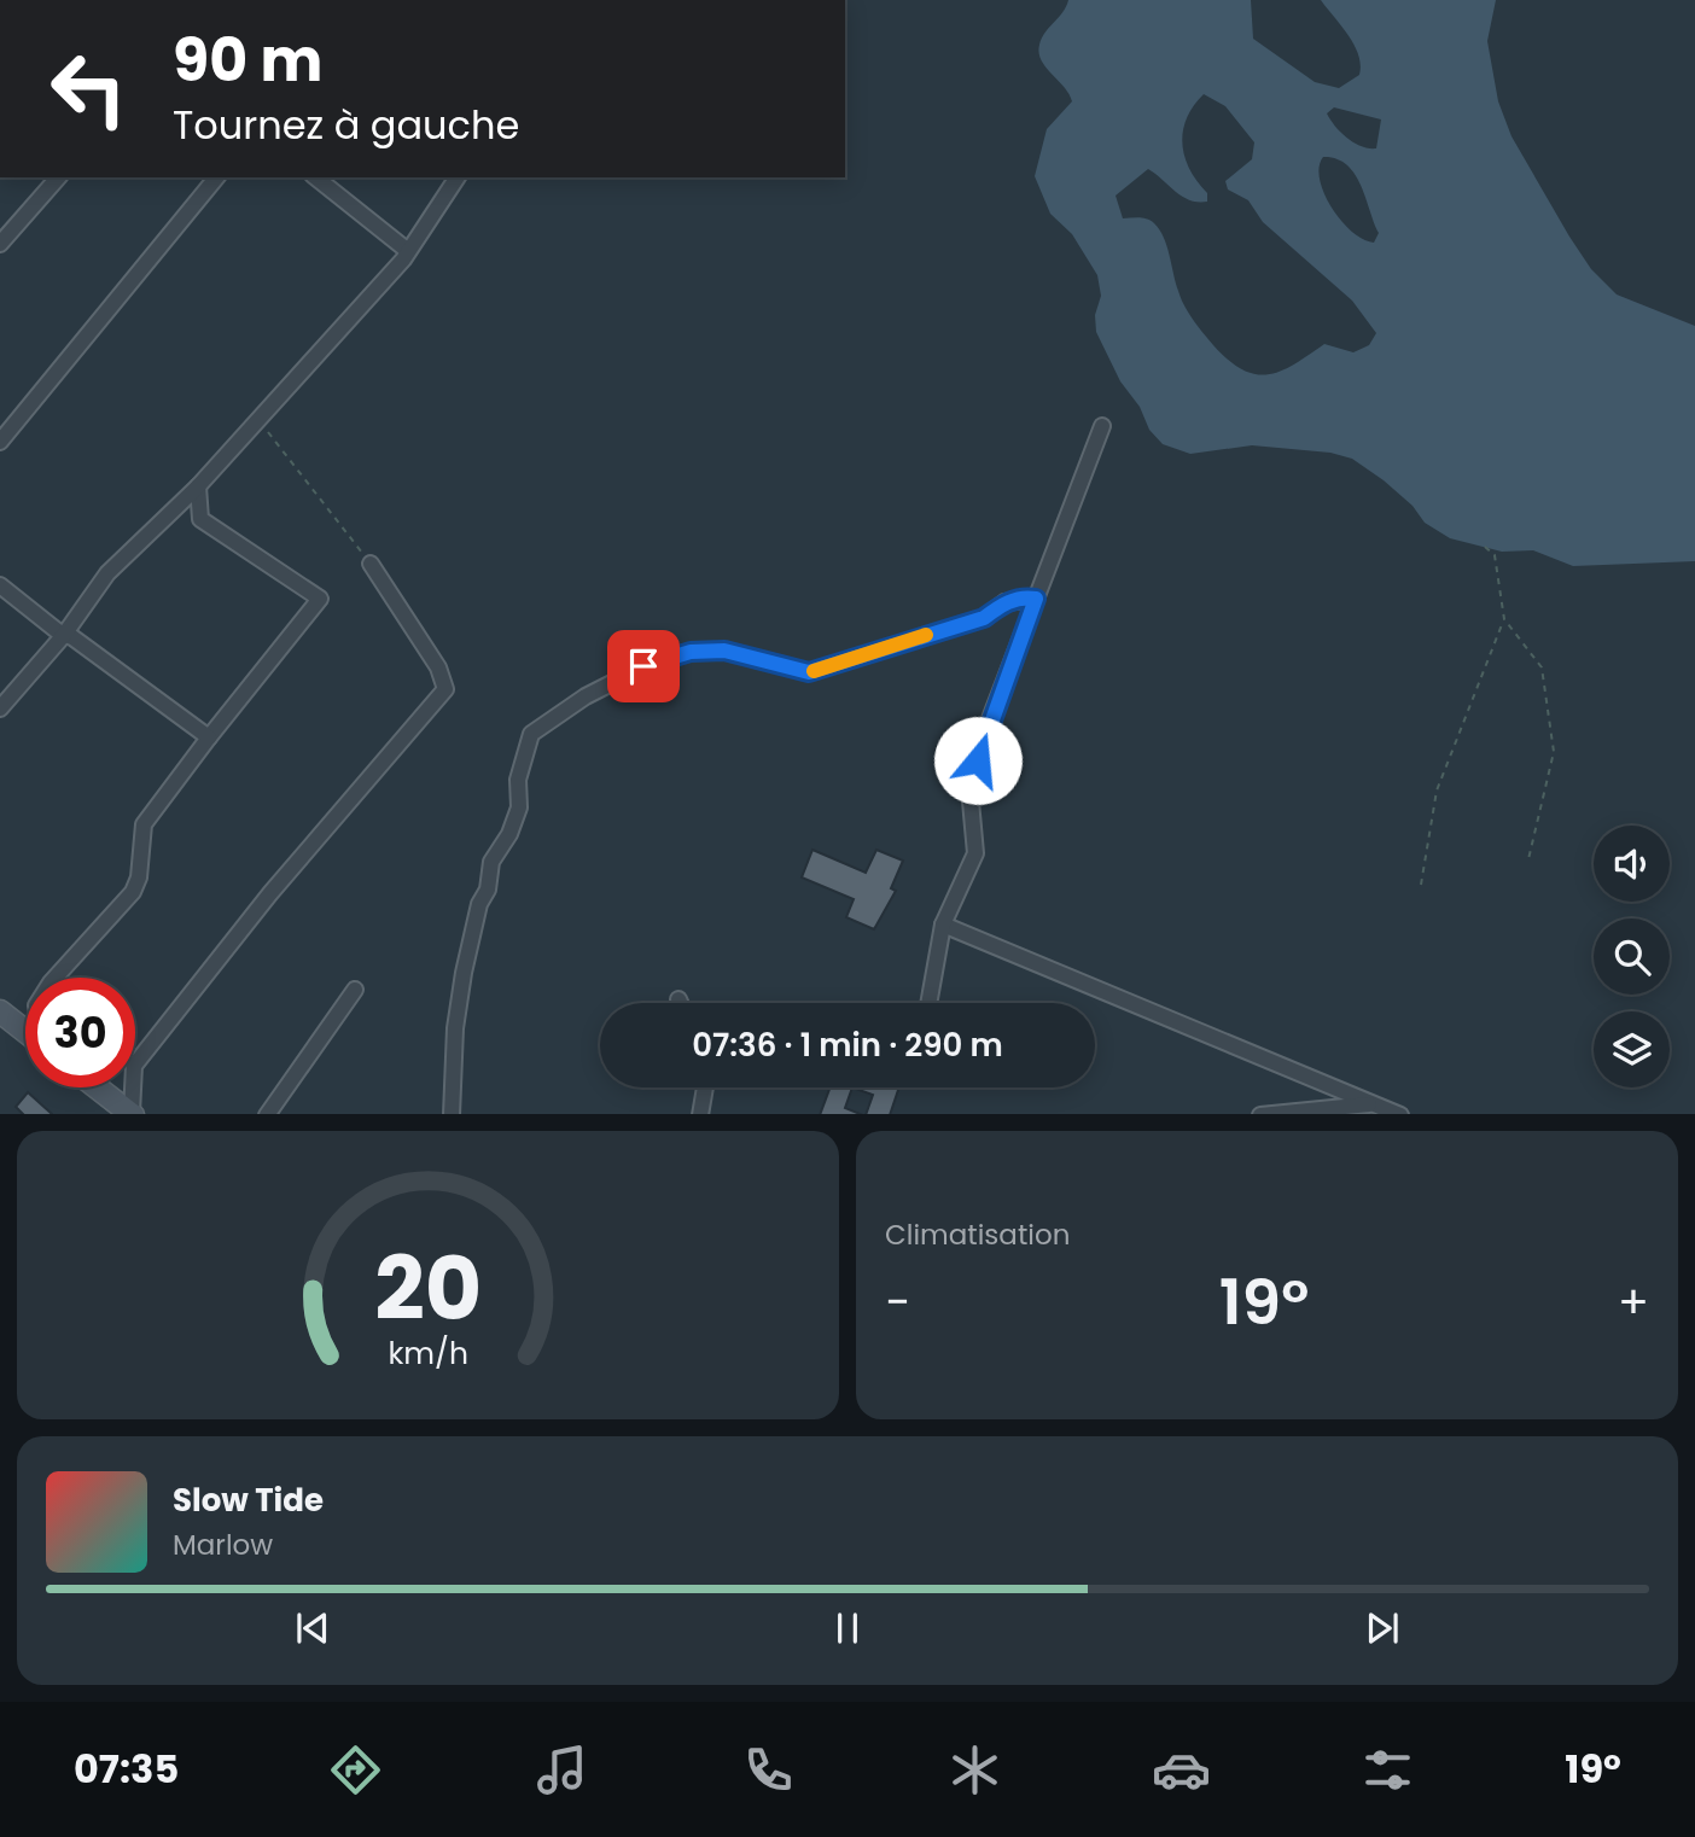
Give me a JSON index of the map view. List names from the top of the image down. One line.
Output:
{"page":{"turn":["90 m","Tournez à gauche"],"limit":"30","trip":"07:36 · 1 min · 290 m","tile":"Climatisation","heat":["−","19°","+"],"song":["Slow Tide","Marlow"],"tabs":["07:35","19°"],"gauge":["20","km/h"]}}
